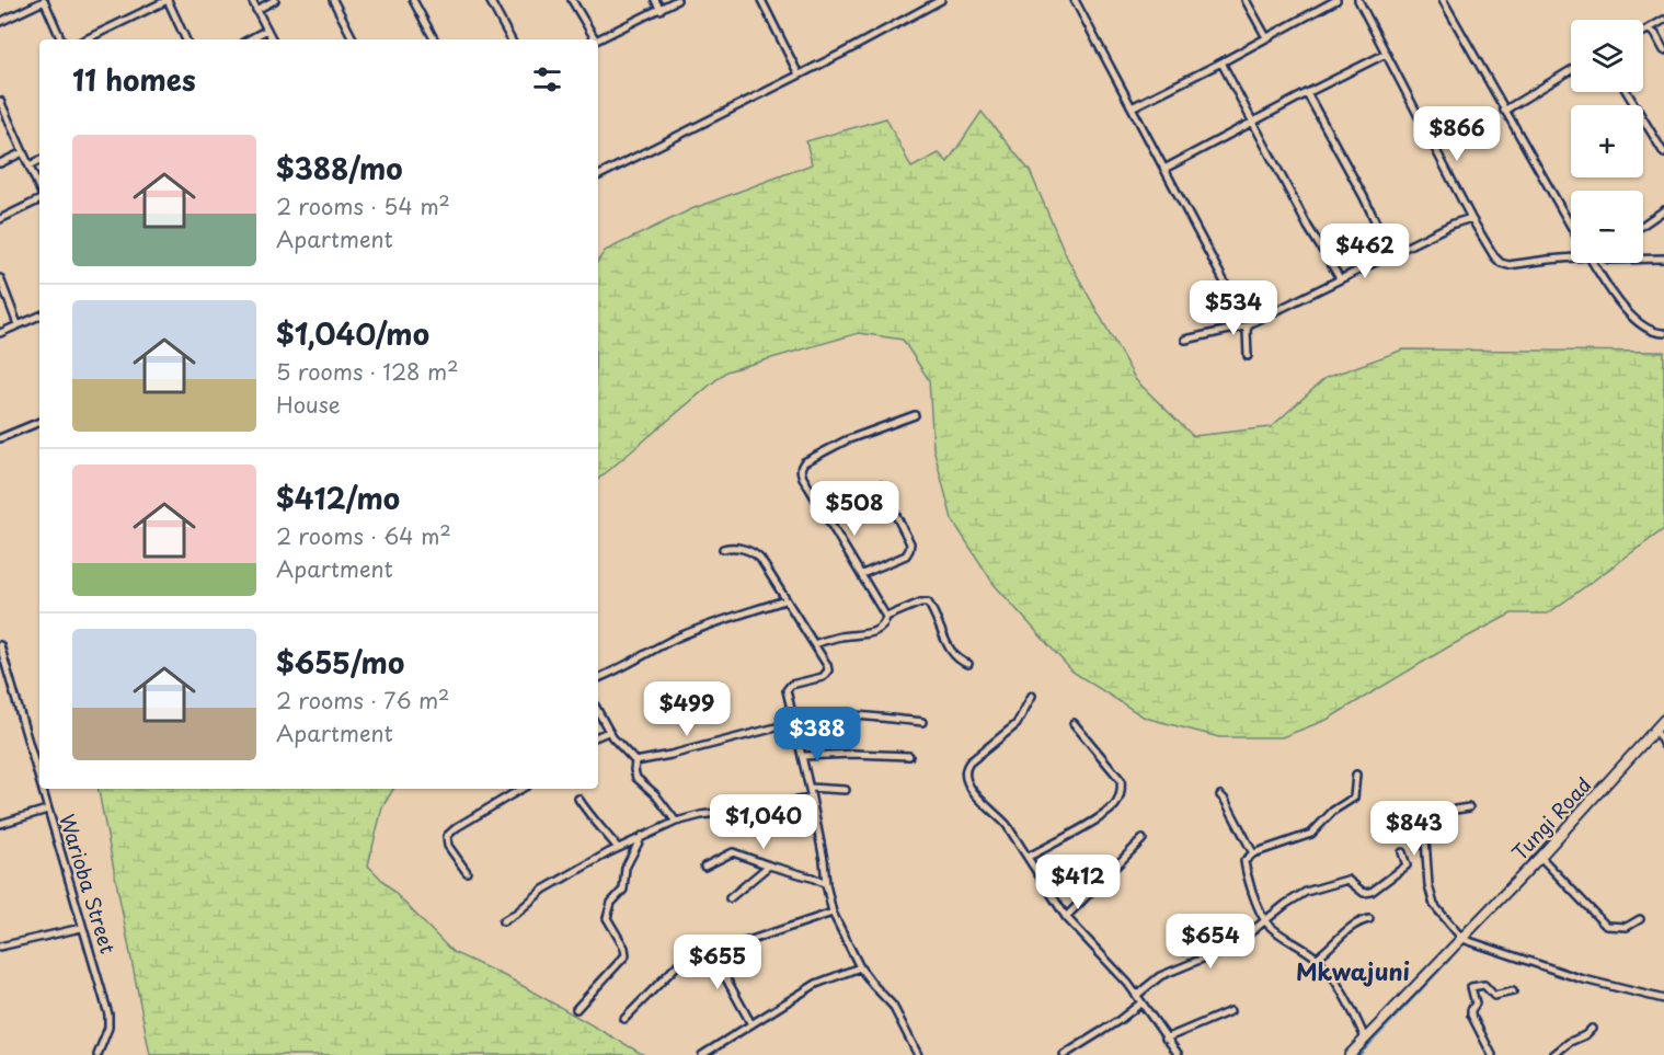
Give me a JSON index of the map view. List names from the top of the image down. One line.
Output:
{"streets":{"main road":["Tungi Road"],"street":["Warioba Street"]},"districts":["Mkwajuni"],"page":{"map_buttons":["+","−"],"heading":"11 homes","price":["$866","$462","$534","$508","$499","$388","$1,040","$843","$412","$654","$655"],"list":[{"name":"$388/mo","note":"2 rooms · 54 m² · Apartment"},{"name":"$1,040/mo","note":"5 rooms · 128 m² · House"},{"name":"$412/mo","note":"2 rooms · 64 m² · Apartment"},{"name":"$655/mo","note":"2 rooms · 76 m² · Apartment"}]}}
